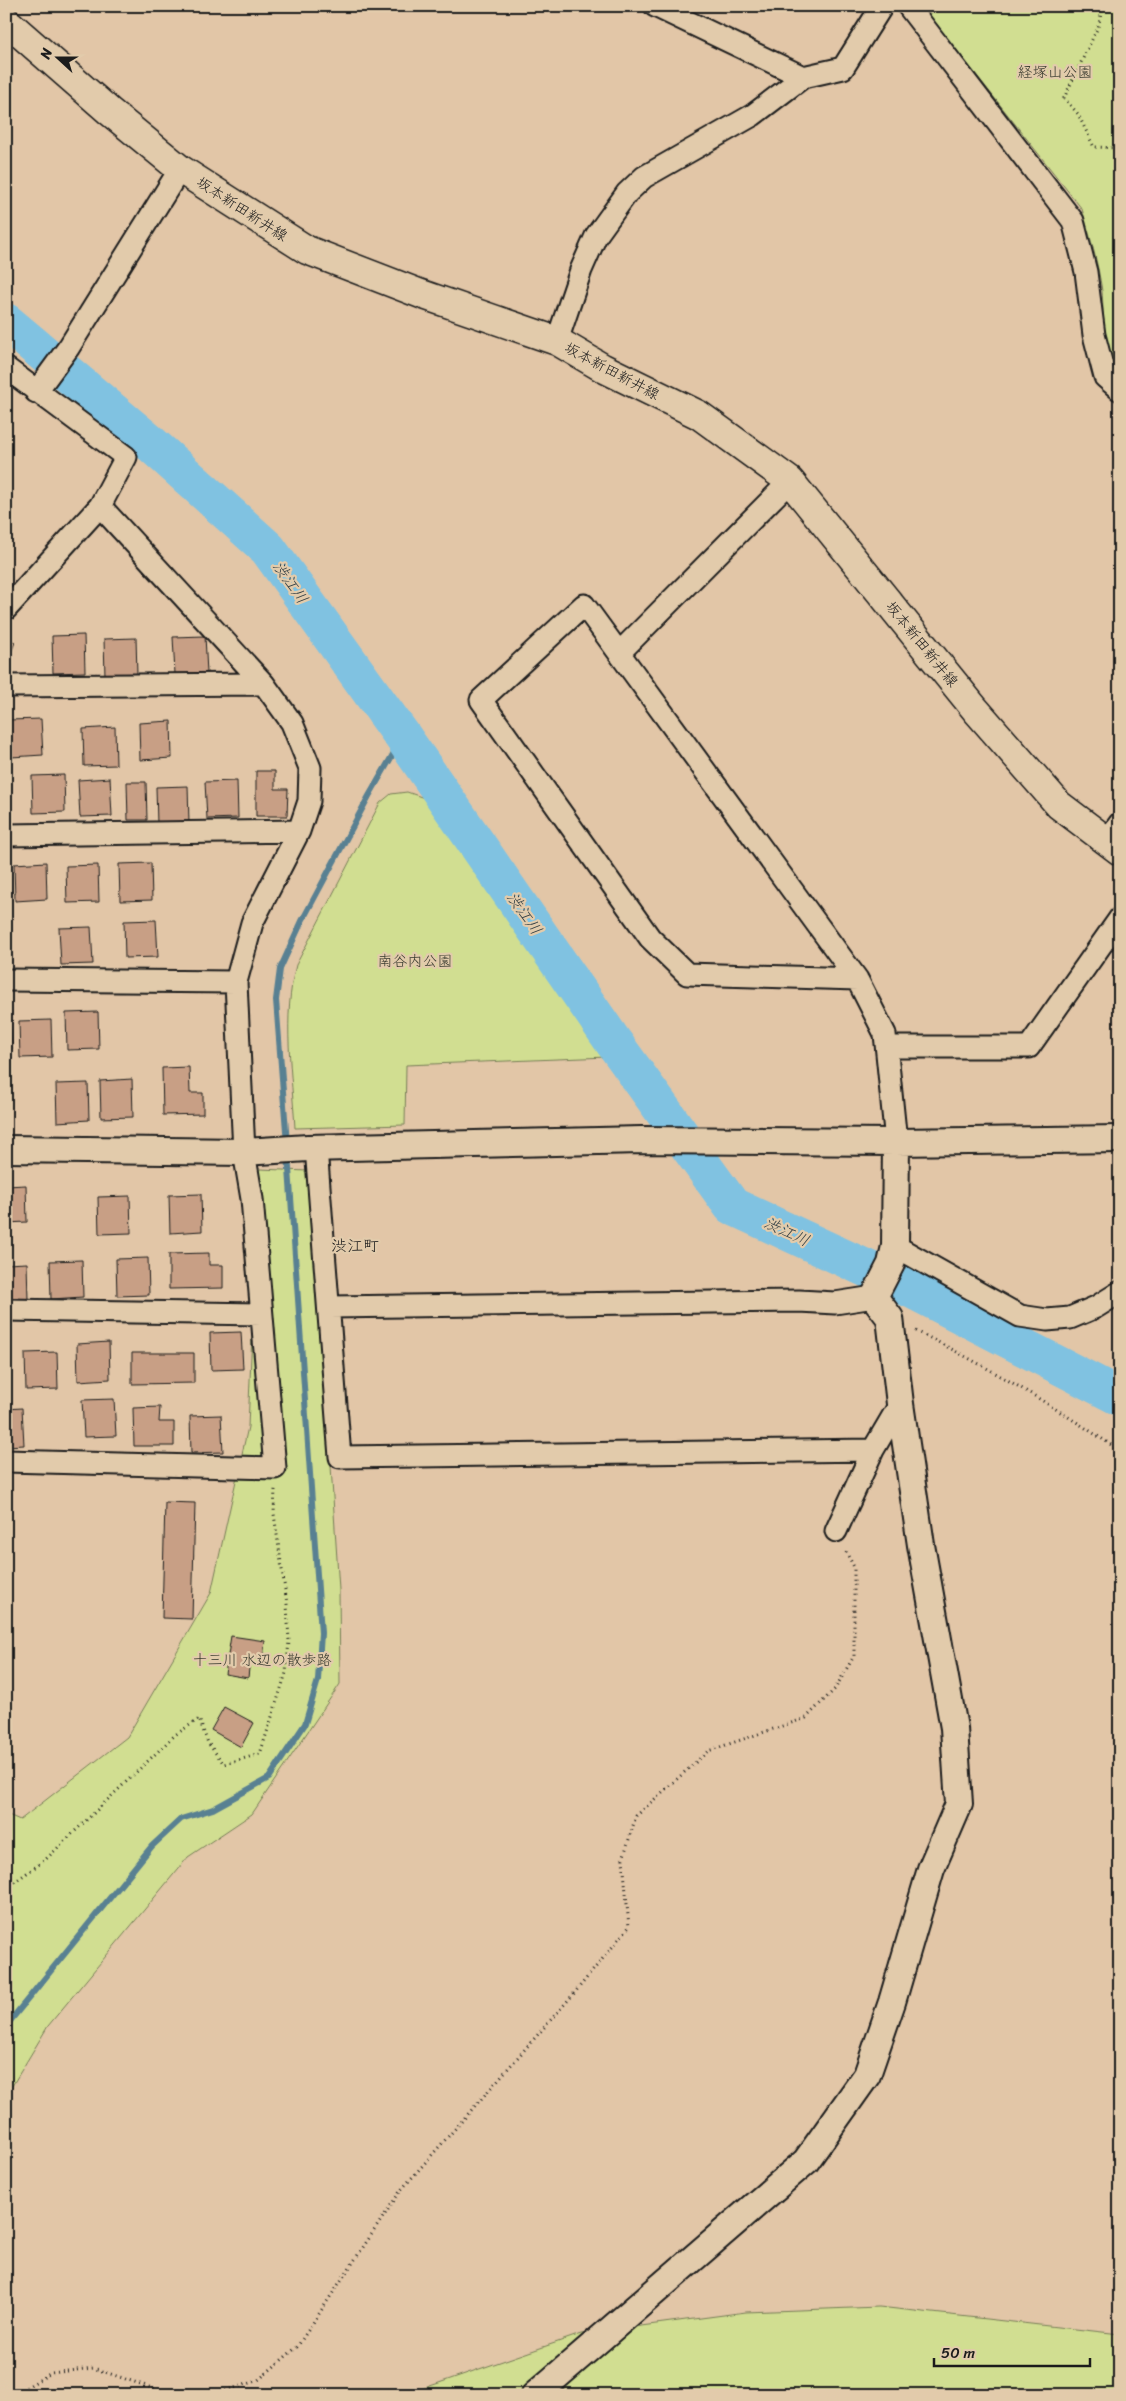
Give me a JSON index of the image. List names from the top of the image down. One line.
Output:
{"streets":{"main road":["坂本新田新井線"]},"districts":["渋江町"],"water":["渋江川"],"parks":["経塚山公園","南谷内公園","十三川 水辺の散歩路"],"scale_bar":"50 m","north":"left"}
